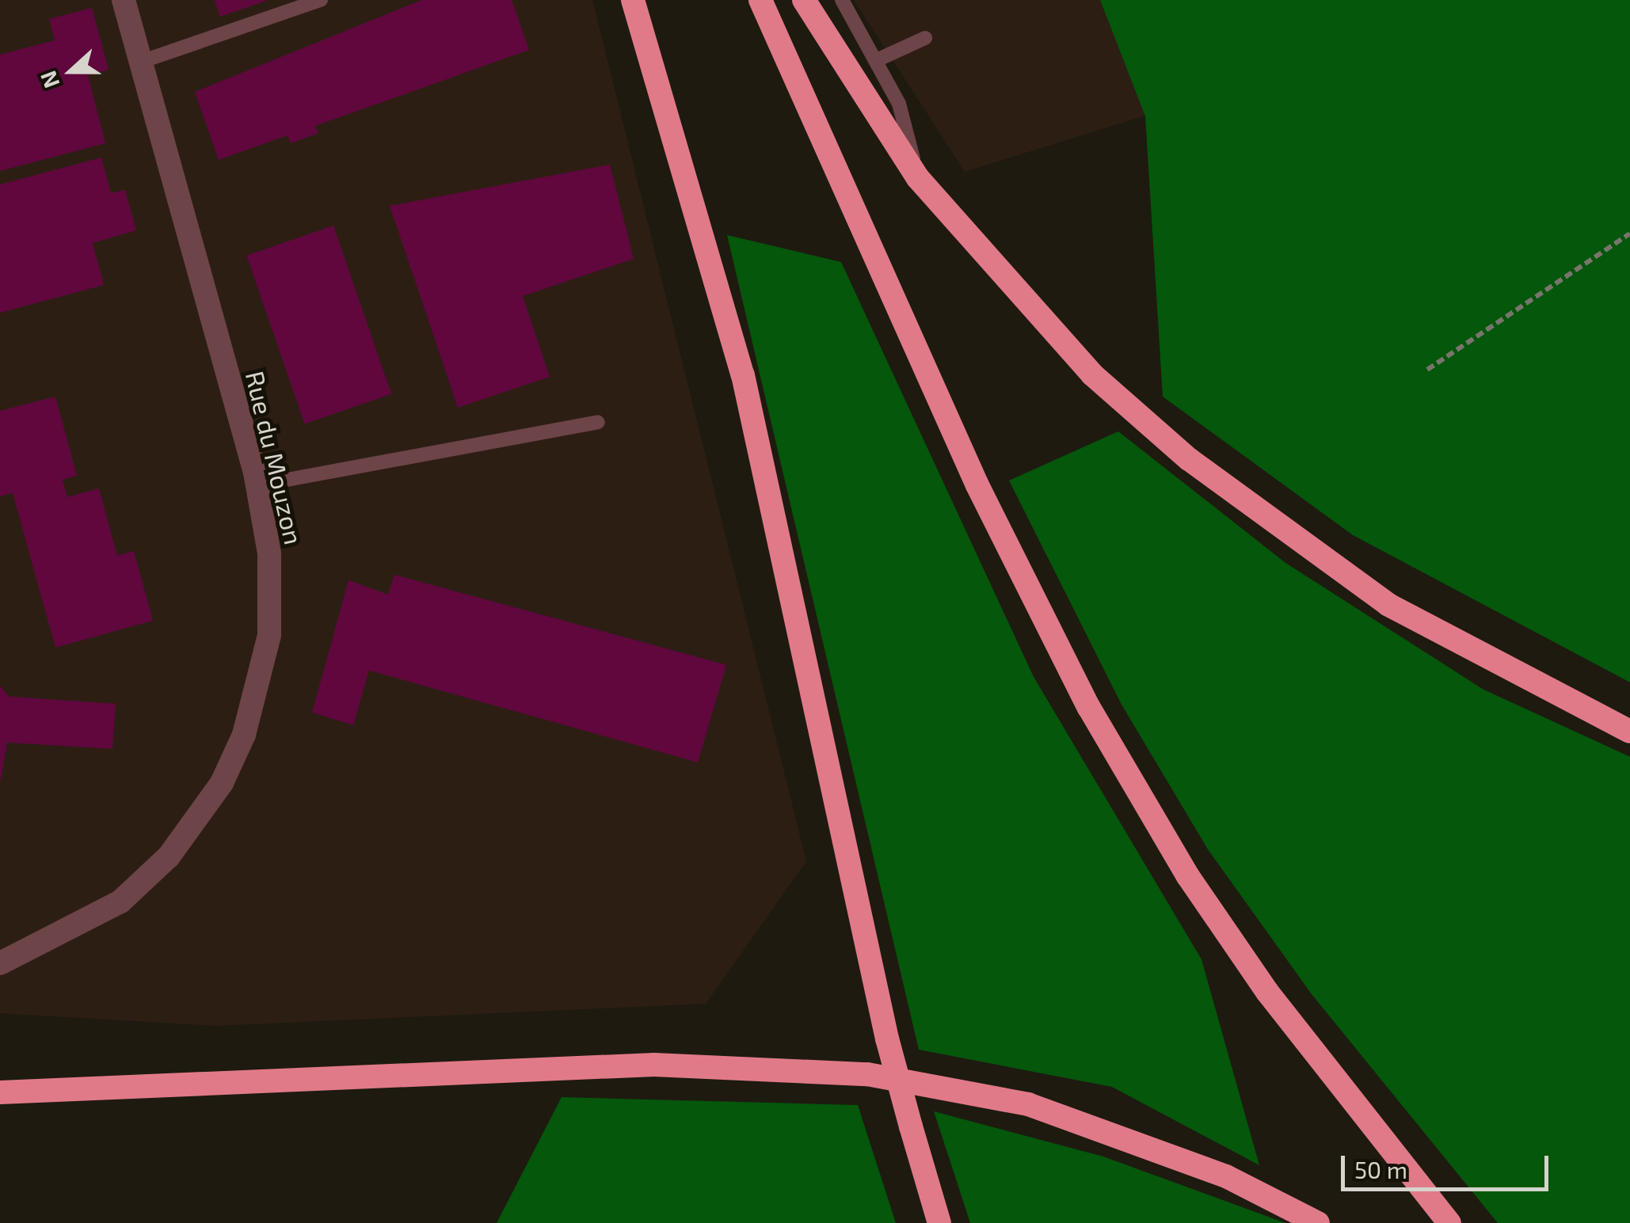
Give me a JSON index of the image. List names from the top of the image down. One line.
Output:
{"streets":{"street":["Rue du Mouzon"]},"scale_bar":"50 m","north":"left"}
